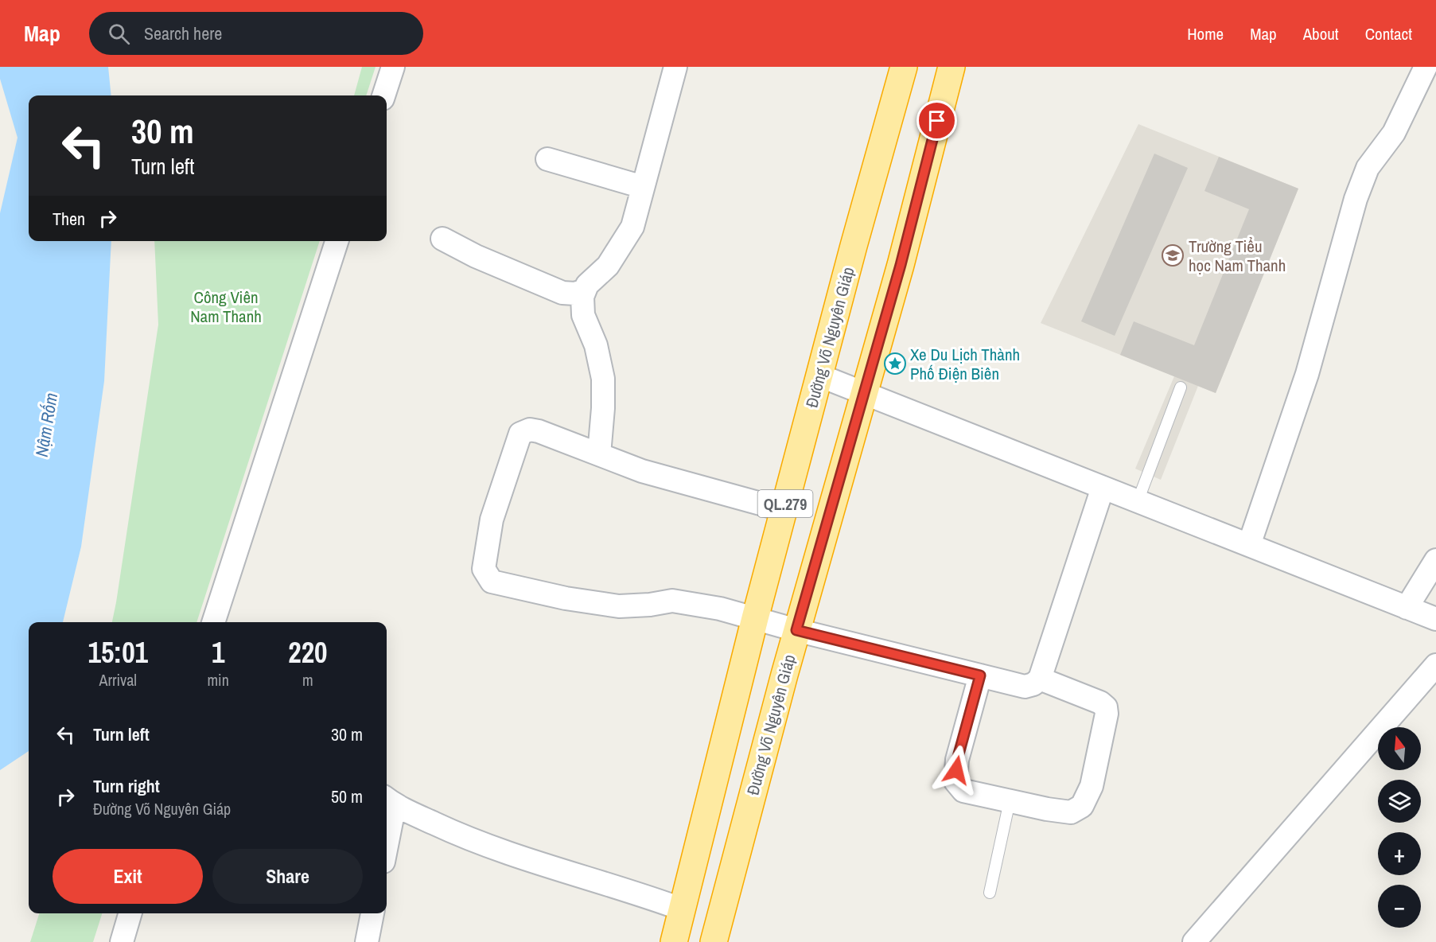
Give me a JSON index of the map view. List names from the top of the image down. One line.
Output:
{"streets":{"highway":["Đường Võ Nguyên Giáp","QL.279"]},"water":["Nậm Rốm"],"parks":["Công Viên Nam Thanh"],"places":{"school or university":["Trường Tiểu học Nam Thanh"],"place":["Xe Du Lịch Thành Phố Điện Biên"]},"north":"top","page":{"header":"Map","search":"Search here","nav":["Home","Map","About","Contact"],"turn":["30 m","Turn left"],"then":"Then","eta":["15:01","Arrival","1","min","220","m"],"list":[{"name":"Turn left","value":"30 m"},{"name":"Turn right","note":"Đường Võ Nguyên Giáp","value":"50 m"}],"map_buttons":["+","−"],"buttons":["Exit","Share"]}}
